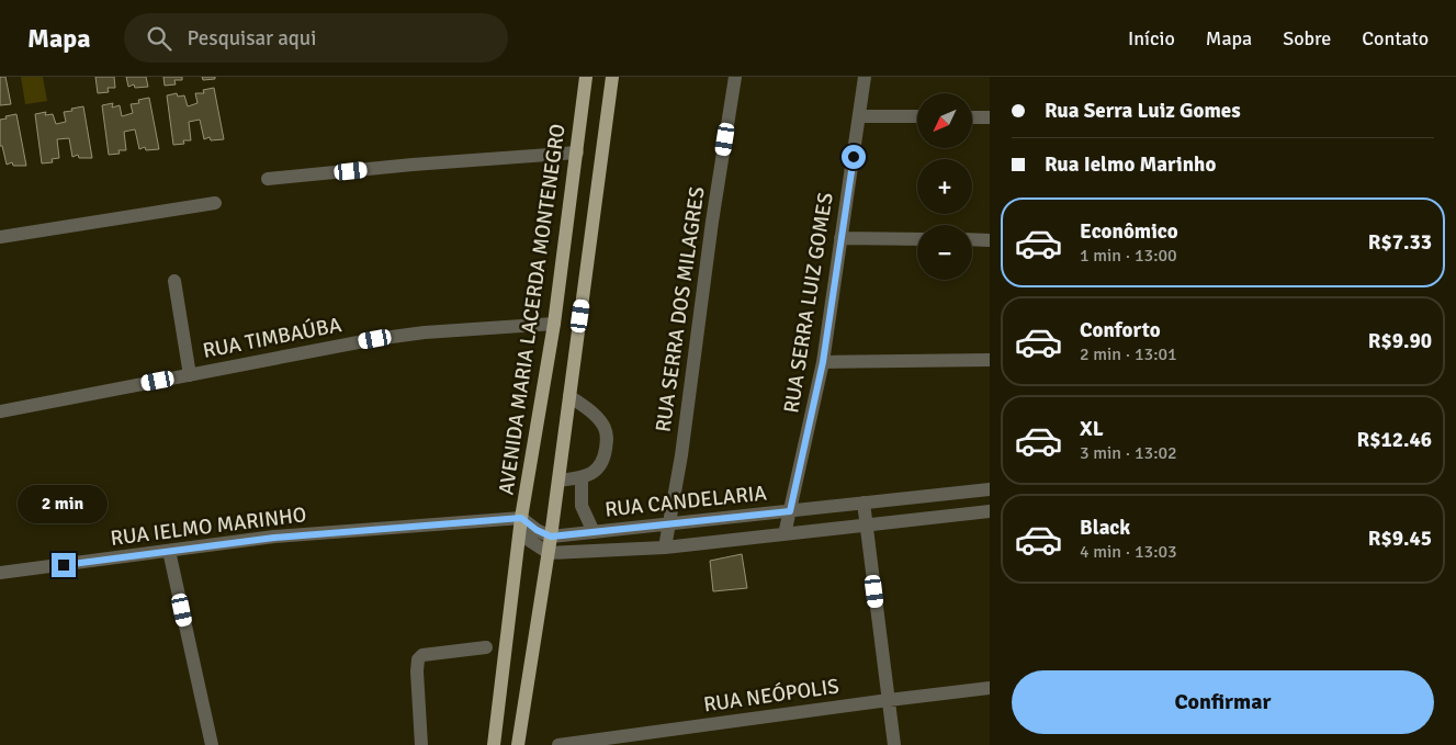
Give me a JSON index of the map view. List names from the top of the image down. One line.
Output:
{"streets":{"main road":["AVENIDA MARIA LACERDA MONTENEGRO"],"street":["RUA SERRA LUIZ GOMES","RUA SERRA DOS MILAGRES","RUA TIMBAÚBA","RUA CANDELARIA","RUA IELMO MARINHO","RUA NEÓPOLIS"]},"crossings":[["RUA SERRA LUIZ GOMES","RUA CANDELARIA"],["AVENIDA MARIA LACERDA MONTENEGRO","RUA TIMBAÚBA"],["AVENIDA MARIA LACERDA MONTENEGRO","RUA IELMO MARINHO"],["RUA SERRA DOS MILAGRES","RUA CANDELARIA"]],"north":"bottom left","page":{"header":"Mapa","search":"Pesquisar aqui","nav":["Início","Mapa","Sobre","Contato"],"banner":["Rua Serra Luiz Gomes","Rua Ielmo Marinho"],"map_buttons":["+","−"],"list":[{"name":"Econômico","note":"1 min · 13:00","value":"R$7.33"},{"name":"Conforto","note":"2 min · 13:01","value":"R$9.90"},{"name":"XL","note":"3 min · 13:02","value":"R$12.46"},{"name":"Black","note":"4 min · 13:03","value":"R$9.45"}],"bubble":"2 min","buttons":"Confirmar"}}
